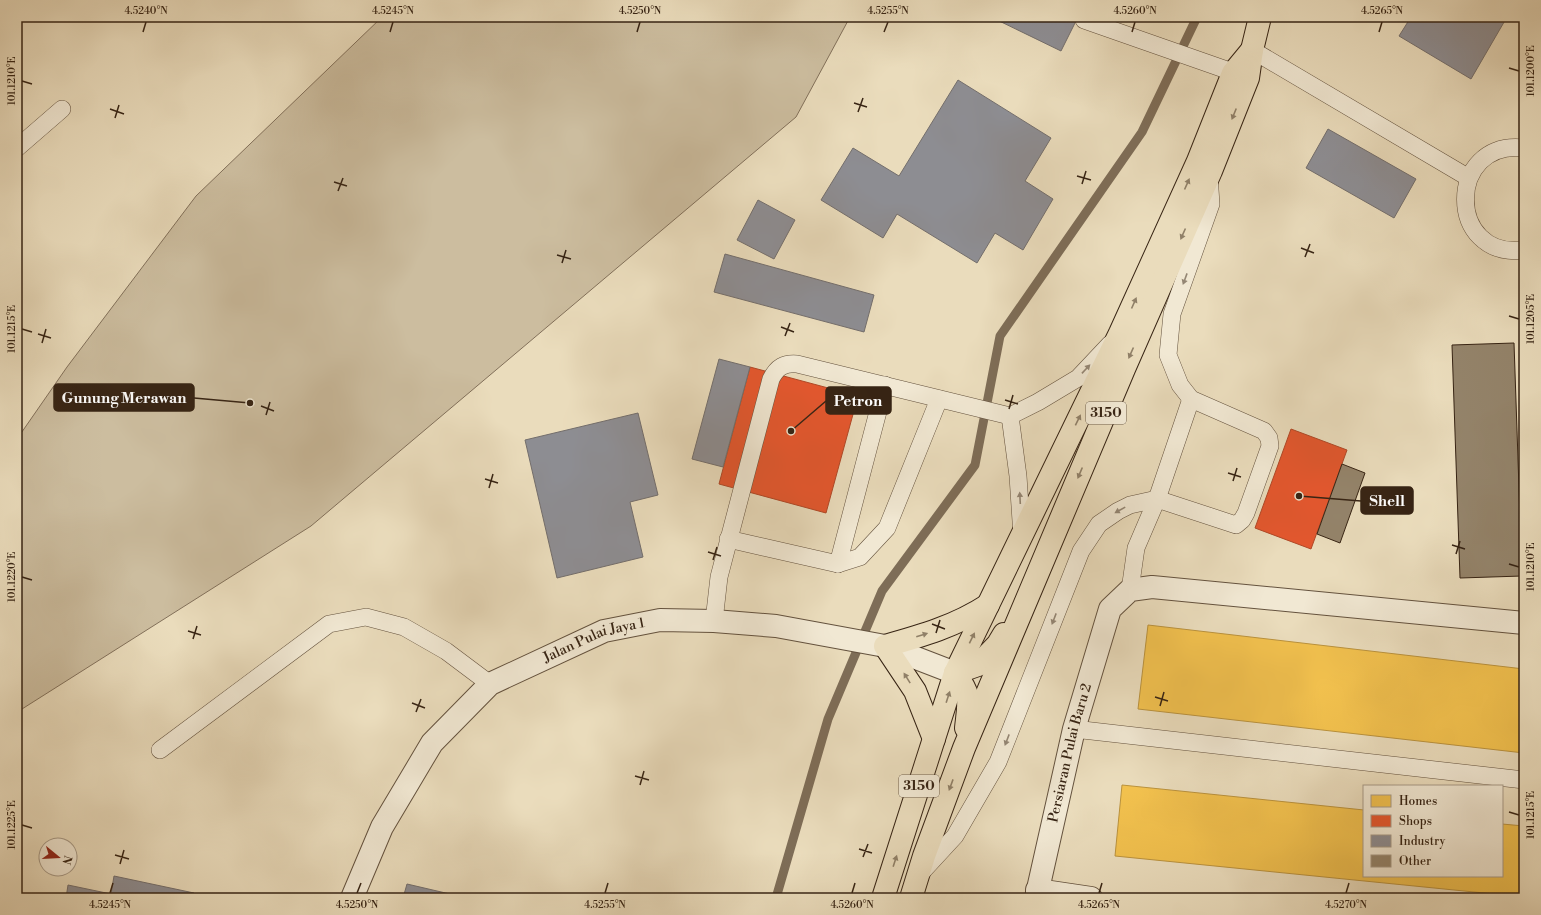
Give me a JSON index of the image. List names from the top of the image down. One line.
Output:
{"streets":{"main road":["3150"],"street":["Jalan Pulai Jaya 1","Persiaran Pulai Baru 2"]},"crossings":[["3150","Jalan Pulai Jaya 1"]],"places":["Gunung Merawan","Petron","Shell"],"legend":["Homes","Shops","Industry","Other"],"north":"right","coordinates":["4.5240°N","4.5245°N","4.5250°N","4.5255°N","4.5260°N","4.5265°N","101.1200°E","101.1210°E","101.1205°E","101.1215°E","101.1220°E","101.1225°E","4.5270°N"]}
